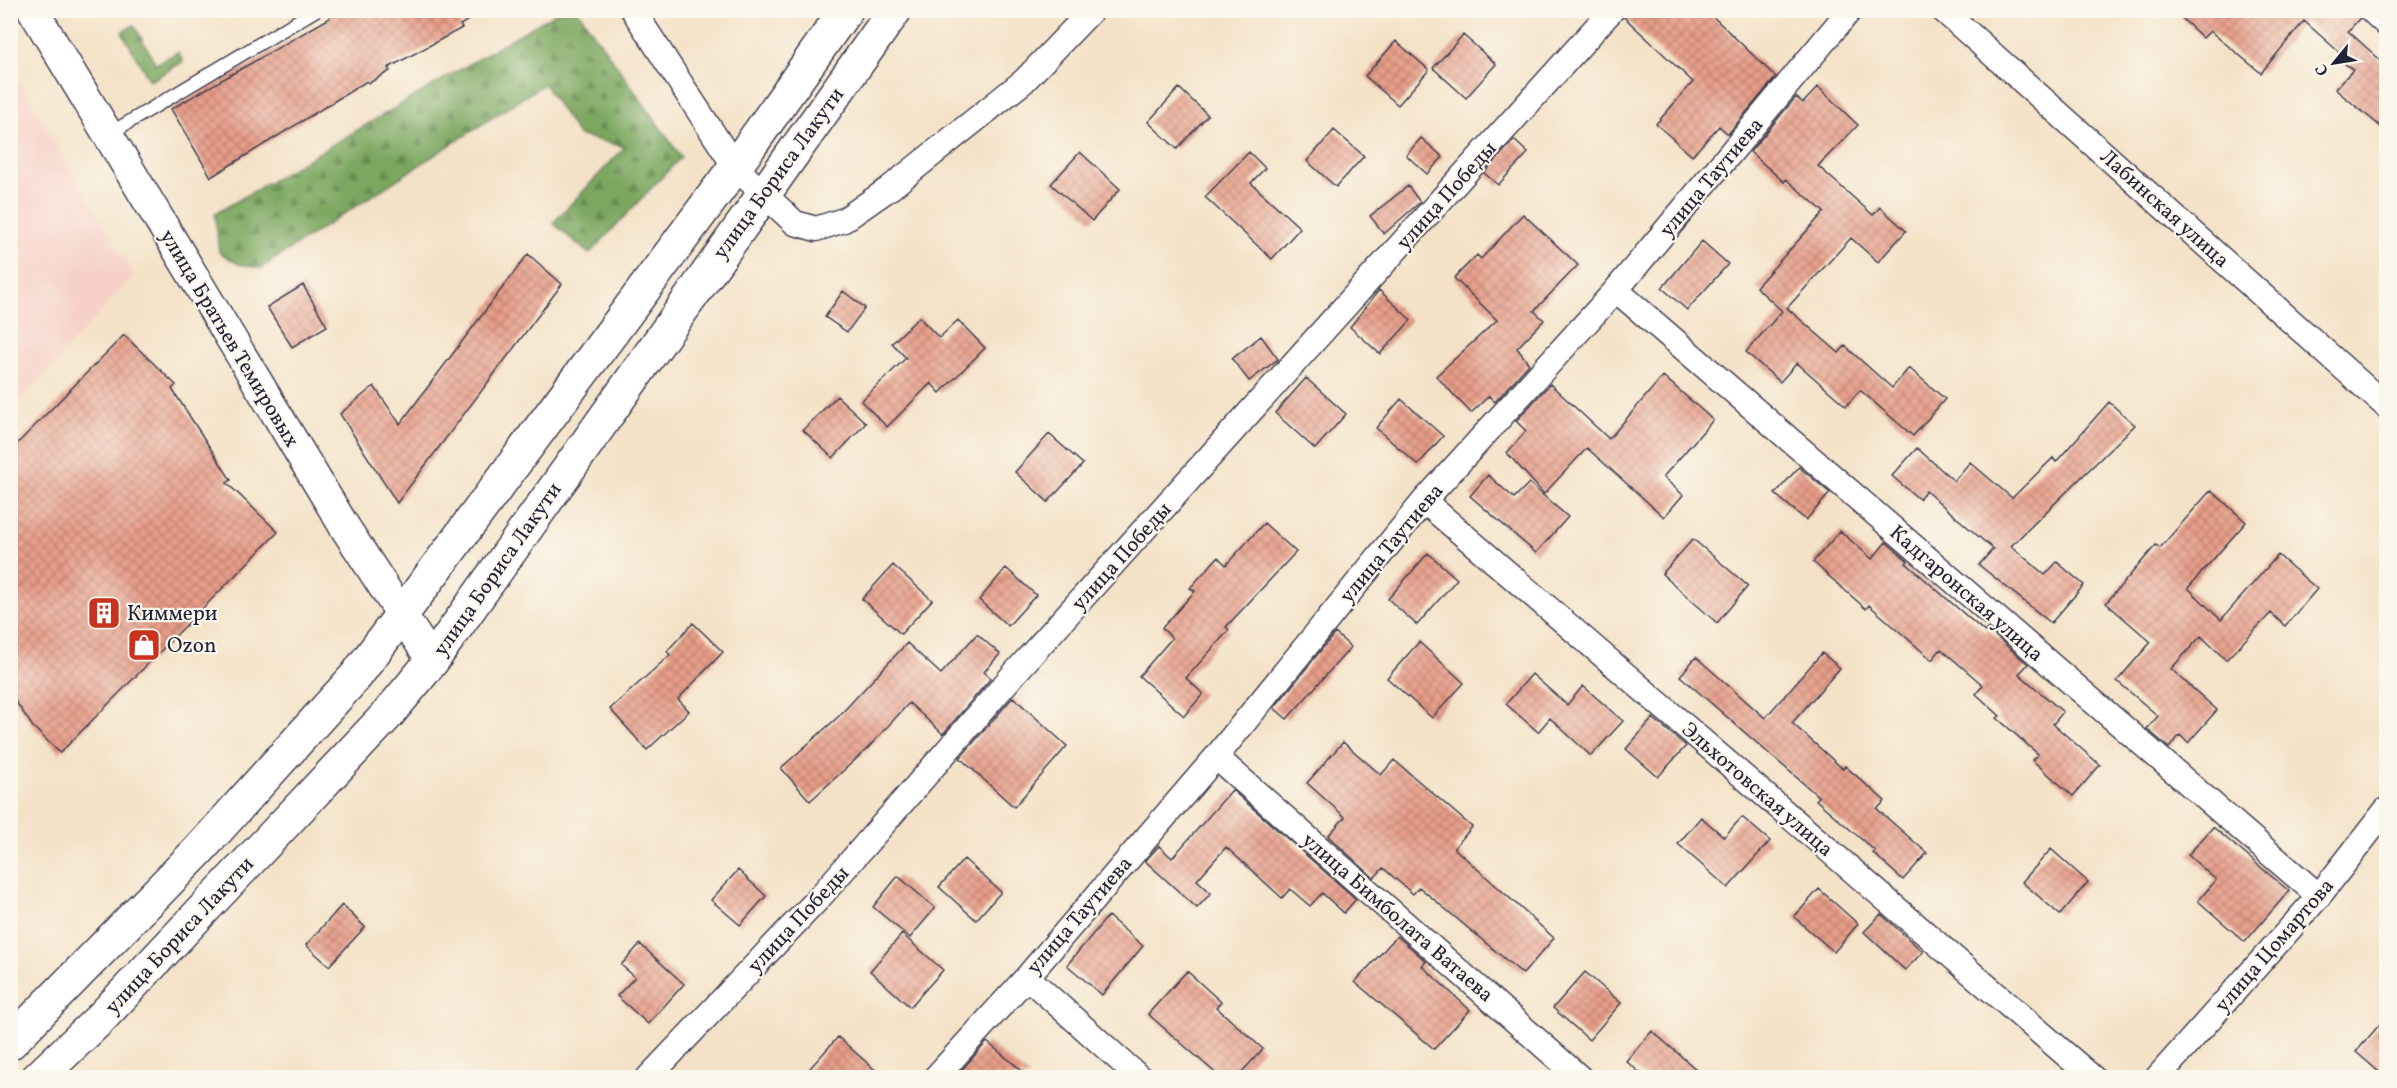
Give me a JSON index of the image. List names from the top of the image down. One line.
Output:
{"streets":{"main road":["улица Бориса Лакути"],"street":["улица Таутиева","улица Победы","Лабинская улица","улица Братьев Темировых","Кадгаронская улица","Эльхотовская улица","улица Бимболата Ватаева","улица Цомартова"]},"crossings":[["улица Бориса Лакути","улица Братьев Темировых"],["улица Таутиева","Кадгаронская улица"],["улица Таутиева","Эльхотовская улица"],["улица Таутиева","улица Бимболата Ватаева"],["Кадгаронская улица","улица Цомартова"]],"places":{"building":["Киммери"],"shop":["Ozon"]},"north":"bottom left"}
